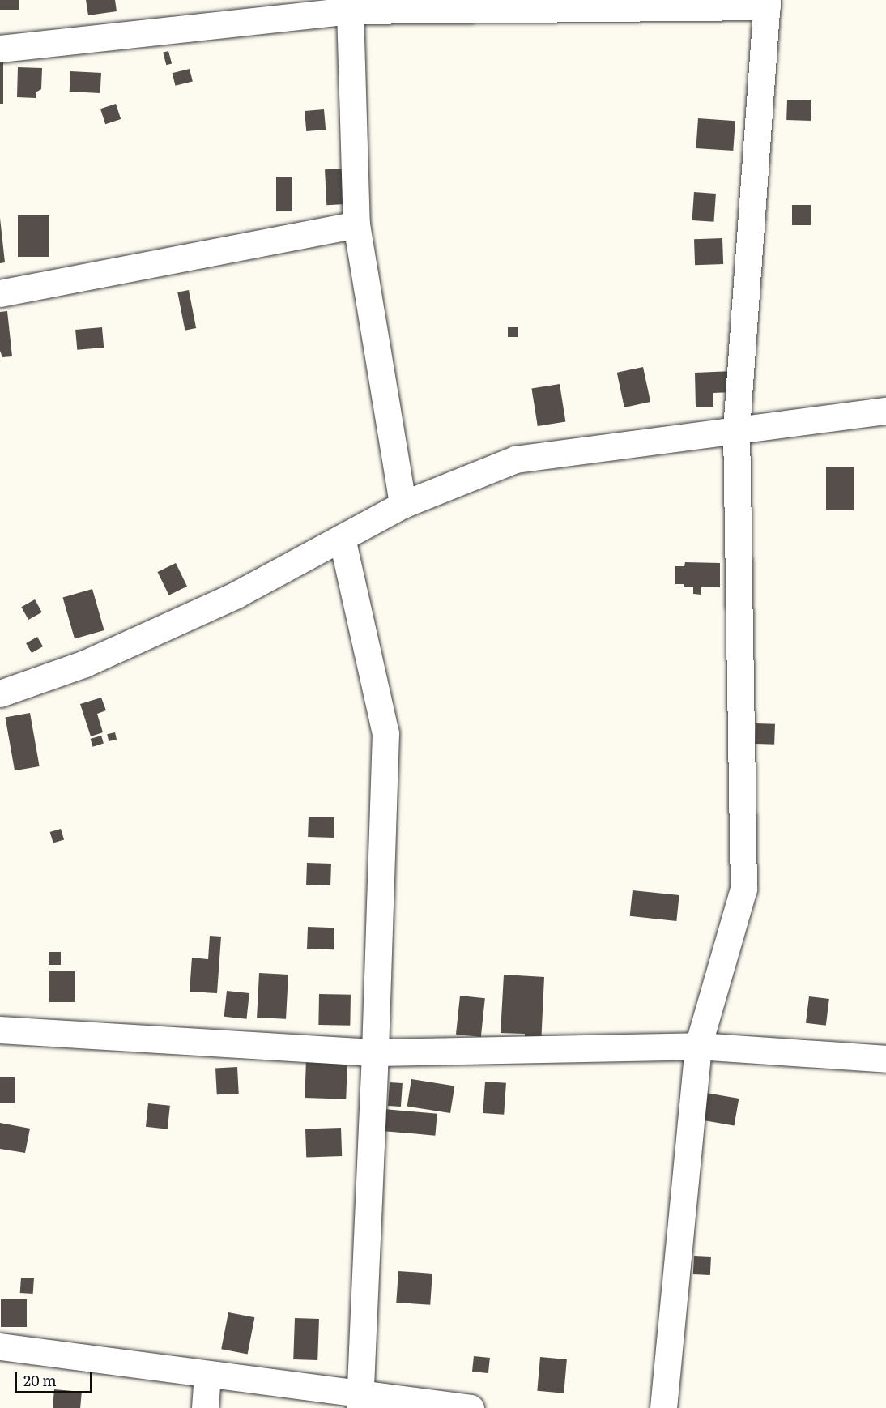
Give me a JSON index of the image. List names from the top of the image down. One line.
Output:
{"scale_bar":"20 m"}
